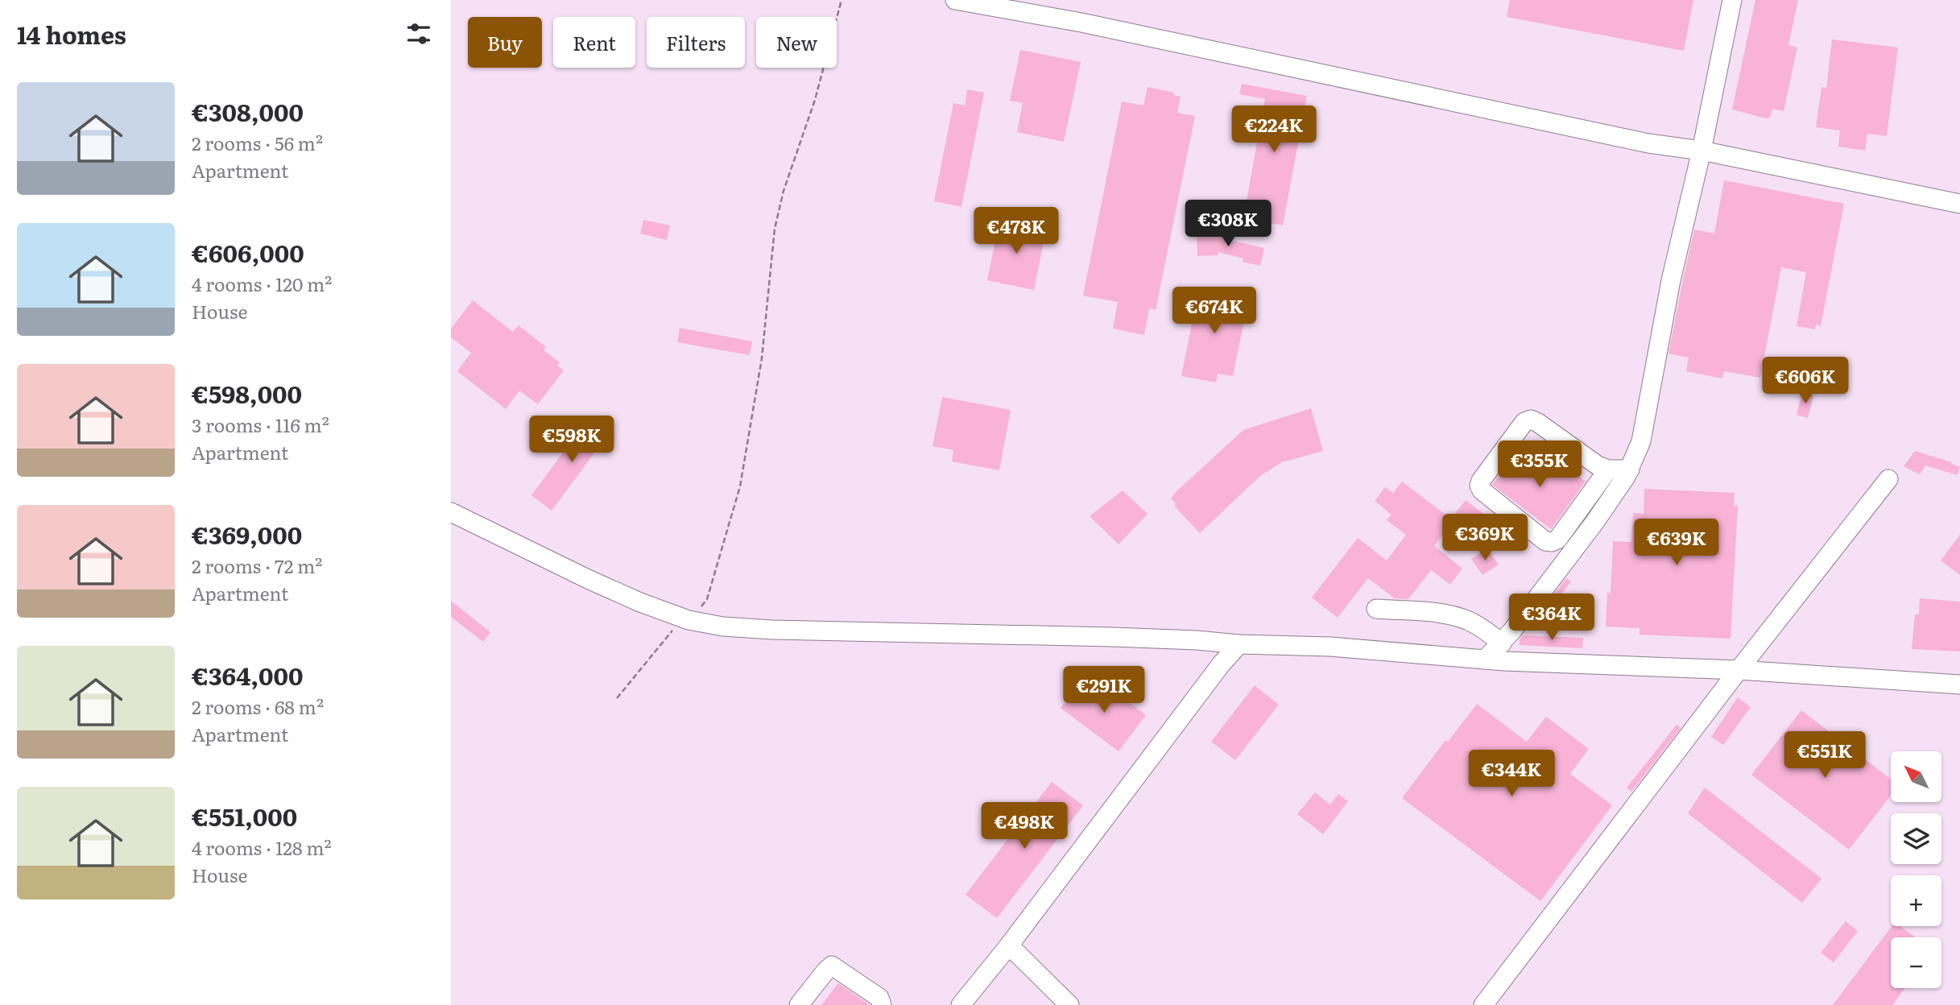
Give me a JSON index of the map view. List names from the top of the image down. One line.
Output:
{"north":"top left","page":{"heading":"14 homes","chip":["Buy","Rent","Filters","New"],"list":[{"name":"€308,000","note":"2 rooms · 56 m² · Apartment"},{"name":"€606,000","note":"4 rooms · 120 m² · House"},{"name":"€598,000","note":"3 rooms · 116 m² · Apartment"},{"name":"€369,000","note":"2 rooms · 72 m² · Apartment"},{"name":"€364,000","note":"2 rooms · 68 m² · Apartment"},{"name":"€551,000","note":"4 rooms · 128 m² · House"}],"price":["€224K","€308K","€478K","€674K","€606K","€598K","€355K","€369K","€639K","€364K","€291K","€551K","€344K","€498K"],"map_buttons":["+","−"]}}
